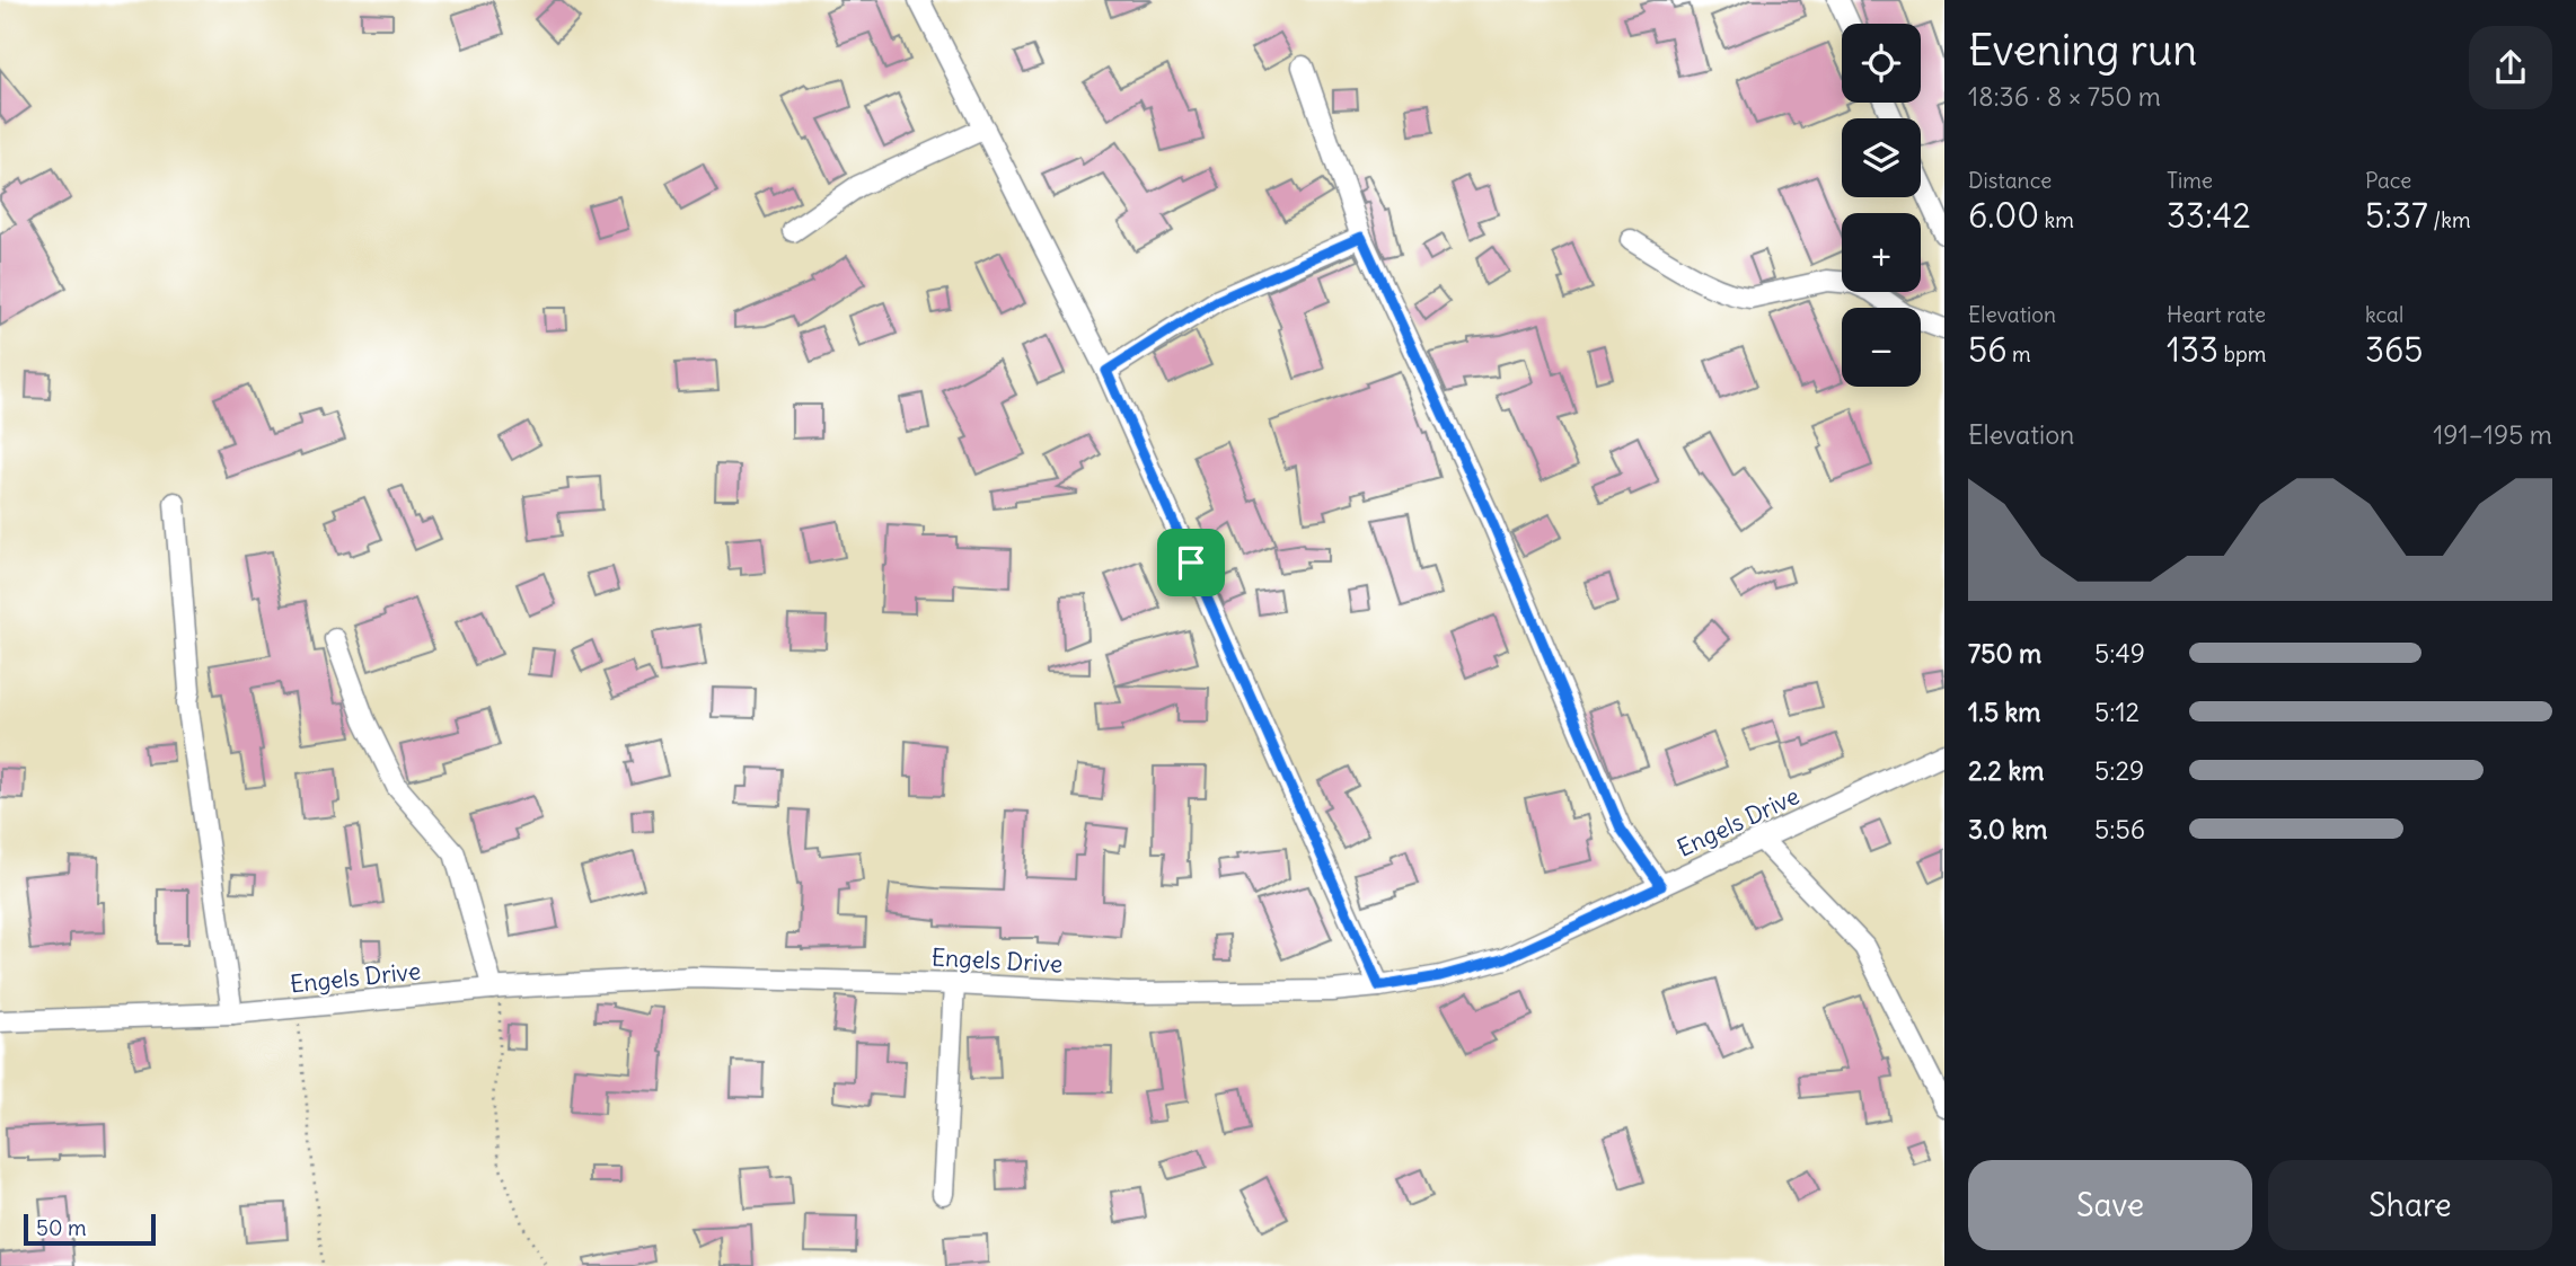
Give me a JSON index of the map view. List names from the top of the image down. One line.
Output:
{"streets":{"street":["Engels Drive"]},"scale_bar":"50 m","page":{"heading":["Evening run","18:36 · 8 × 750 m"],"map_buttons":["+","−"],"stats":[["Distance","6.00 km"],["Time","33:42"],["Pace","5:37 /km"],["Elevation","56 m"],["Heart rate","133 bpm"],["kcal","365"]],"chart":["Elevation","191–195 m"],"list":[{"name":"750 m","note":"5:49"},{"name":"1.5 km","note":"5:12"},{"name":"2.2 km","note":"5:29"},{"name":"3.0 km","note":"5:56"}],"buttons":["Save","Share"],"scale":"50 m"}}
